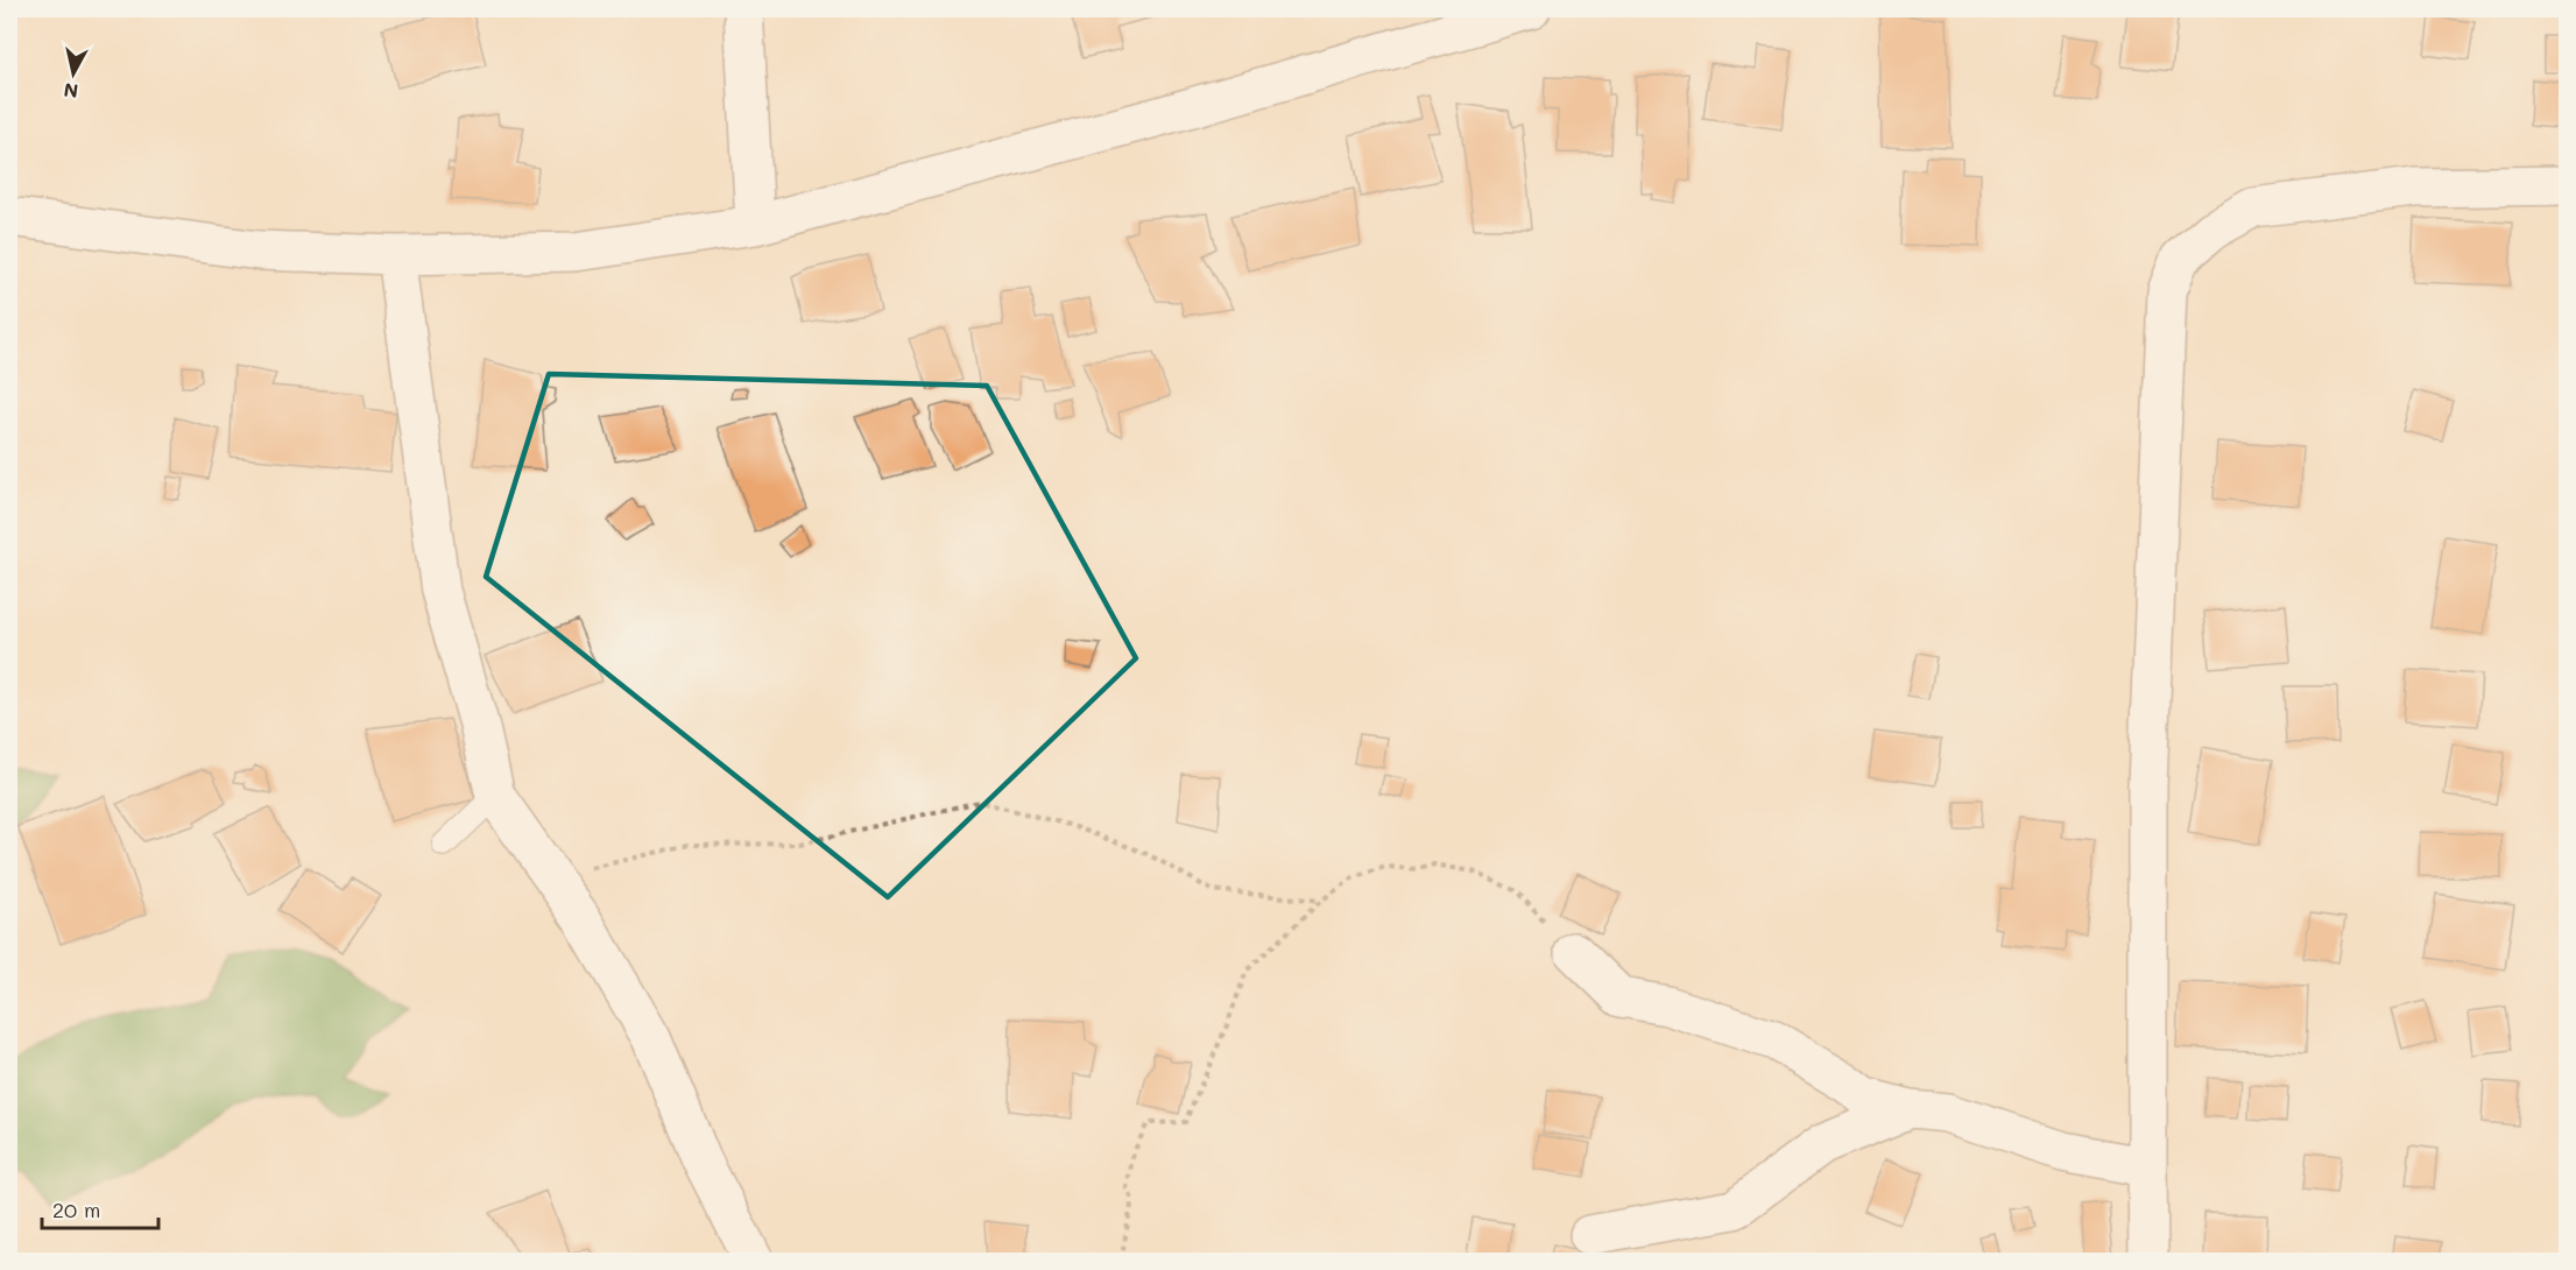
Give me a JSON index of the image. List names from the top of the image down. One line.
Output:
{"scale_bar":"20 m","north":"bottom"}
